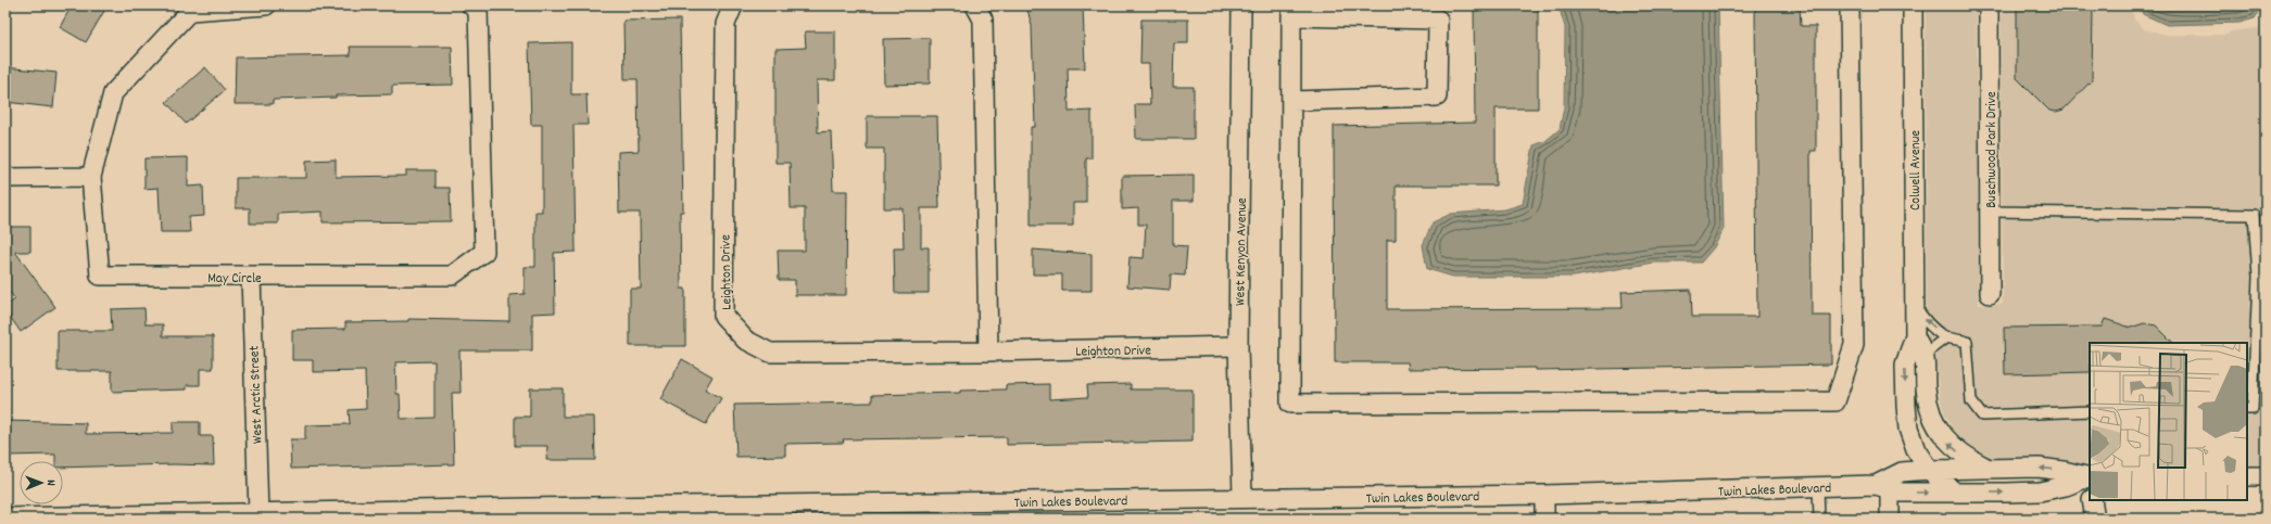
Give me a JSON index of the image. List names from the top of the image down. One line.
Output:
{"streets":{"street":["Buschwood Park Drive","Colwell Avenue","West Kenyon Avenue","Leighton Drive","May Circle","West Arctic Street","Twin Lakes Boulevard"]},"crossings":[["Colwell Avenue","Twin Lakes Boulevard"],["West Kenyon Avenue","Leighton Drive"],["West Kenyon Avenue","Twin Lakes Boulevard"],["May Circle","West Arctic Street"],["West Arctic Street","Twin Lakes Boulevard"]],"north":"right"}
